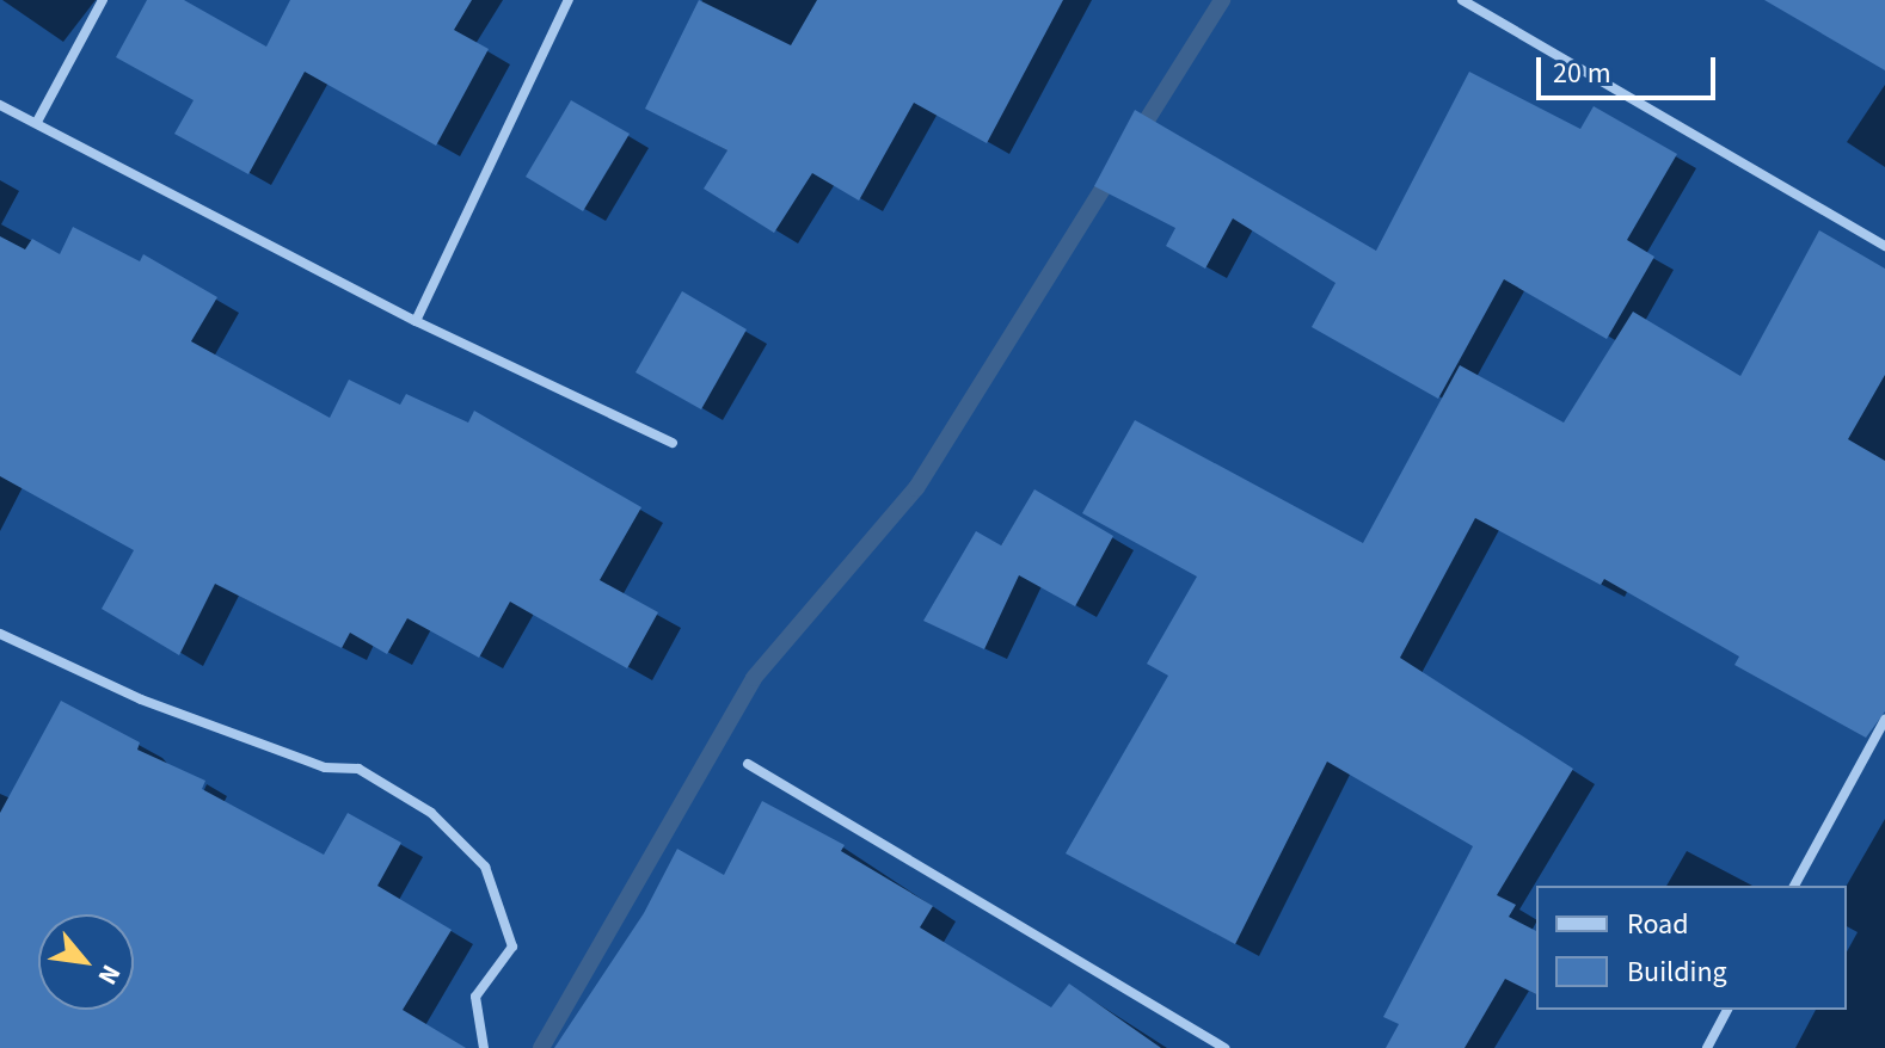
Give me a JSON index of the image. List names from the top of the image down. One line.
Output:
{"legend":["Road","Building"],"scale_bar":"20 m","north":"bottom right"}
